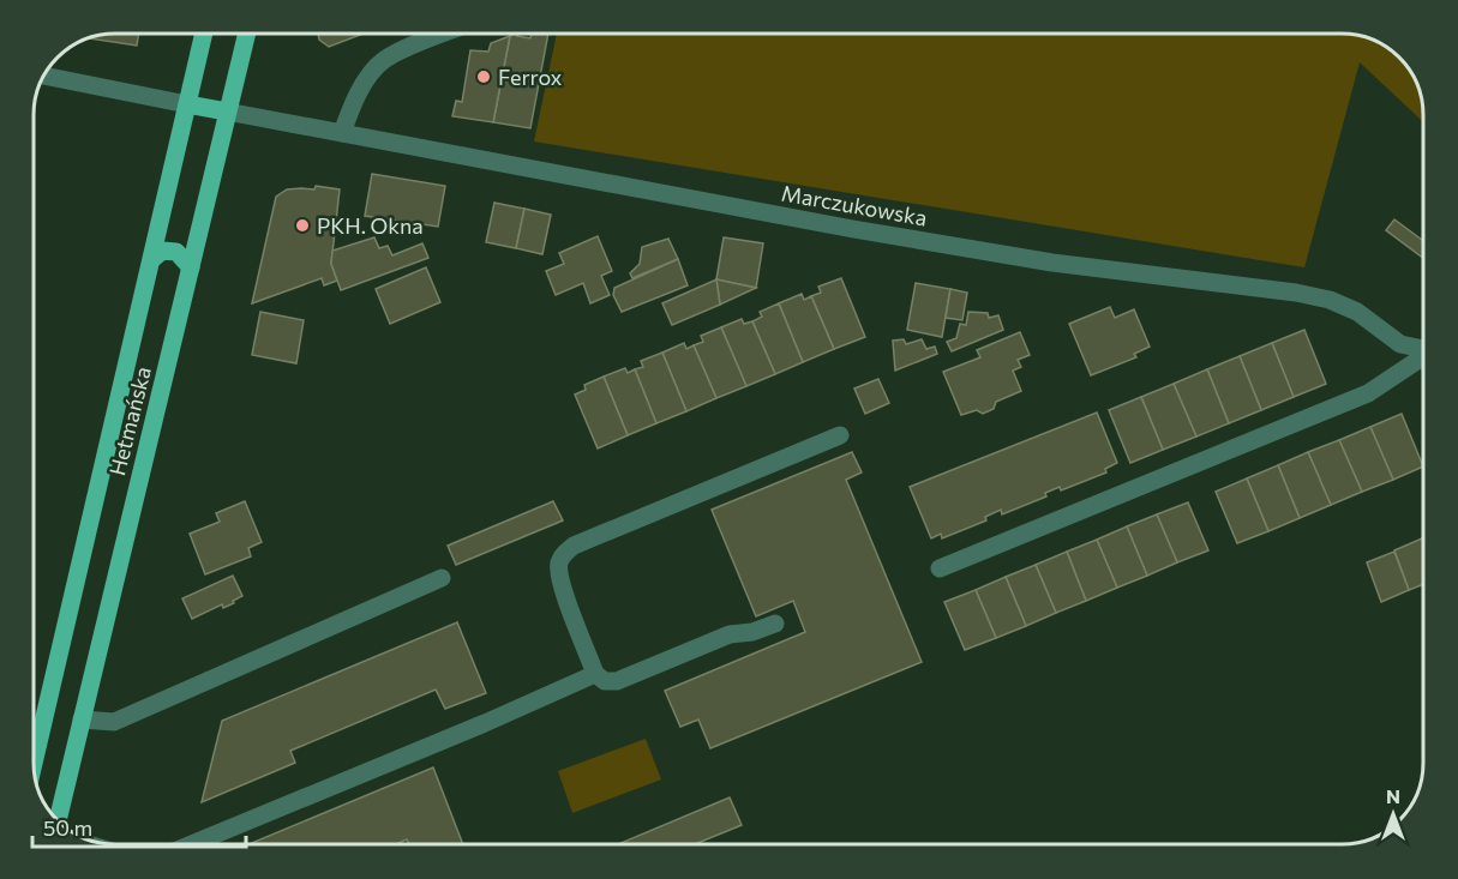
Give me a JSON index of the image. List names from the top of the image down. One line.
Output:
{"streets":{"main road":["Hetmańska"],"street":["Marczukowska"]},"crossings":[["Marczukowska","Hetmańska"]],"places":["Ferrox","PKH. Okna"],"scale_bar":"50 m","north":"top"}
